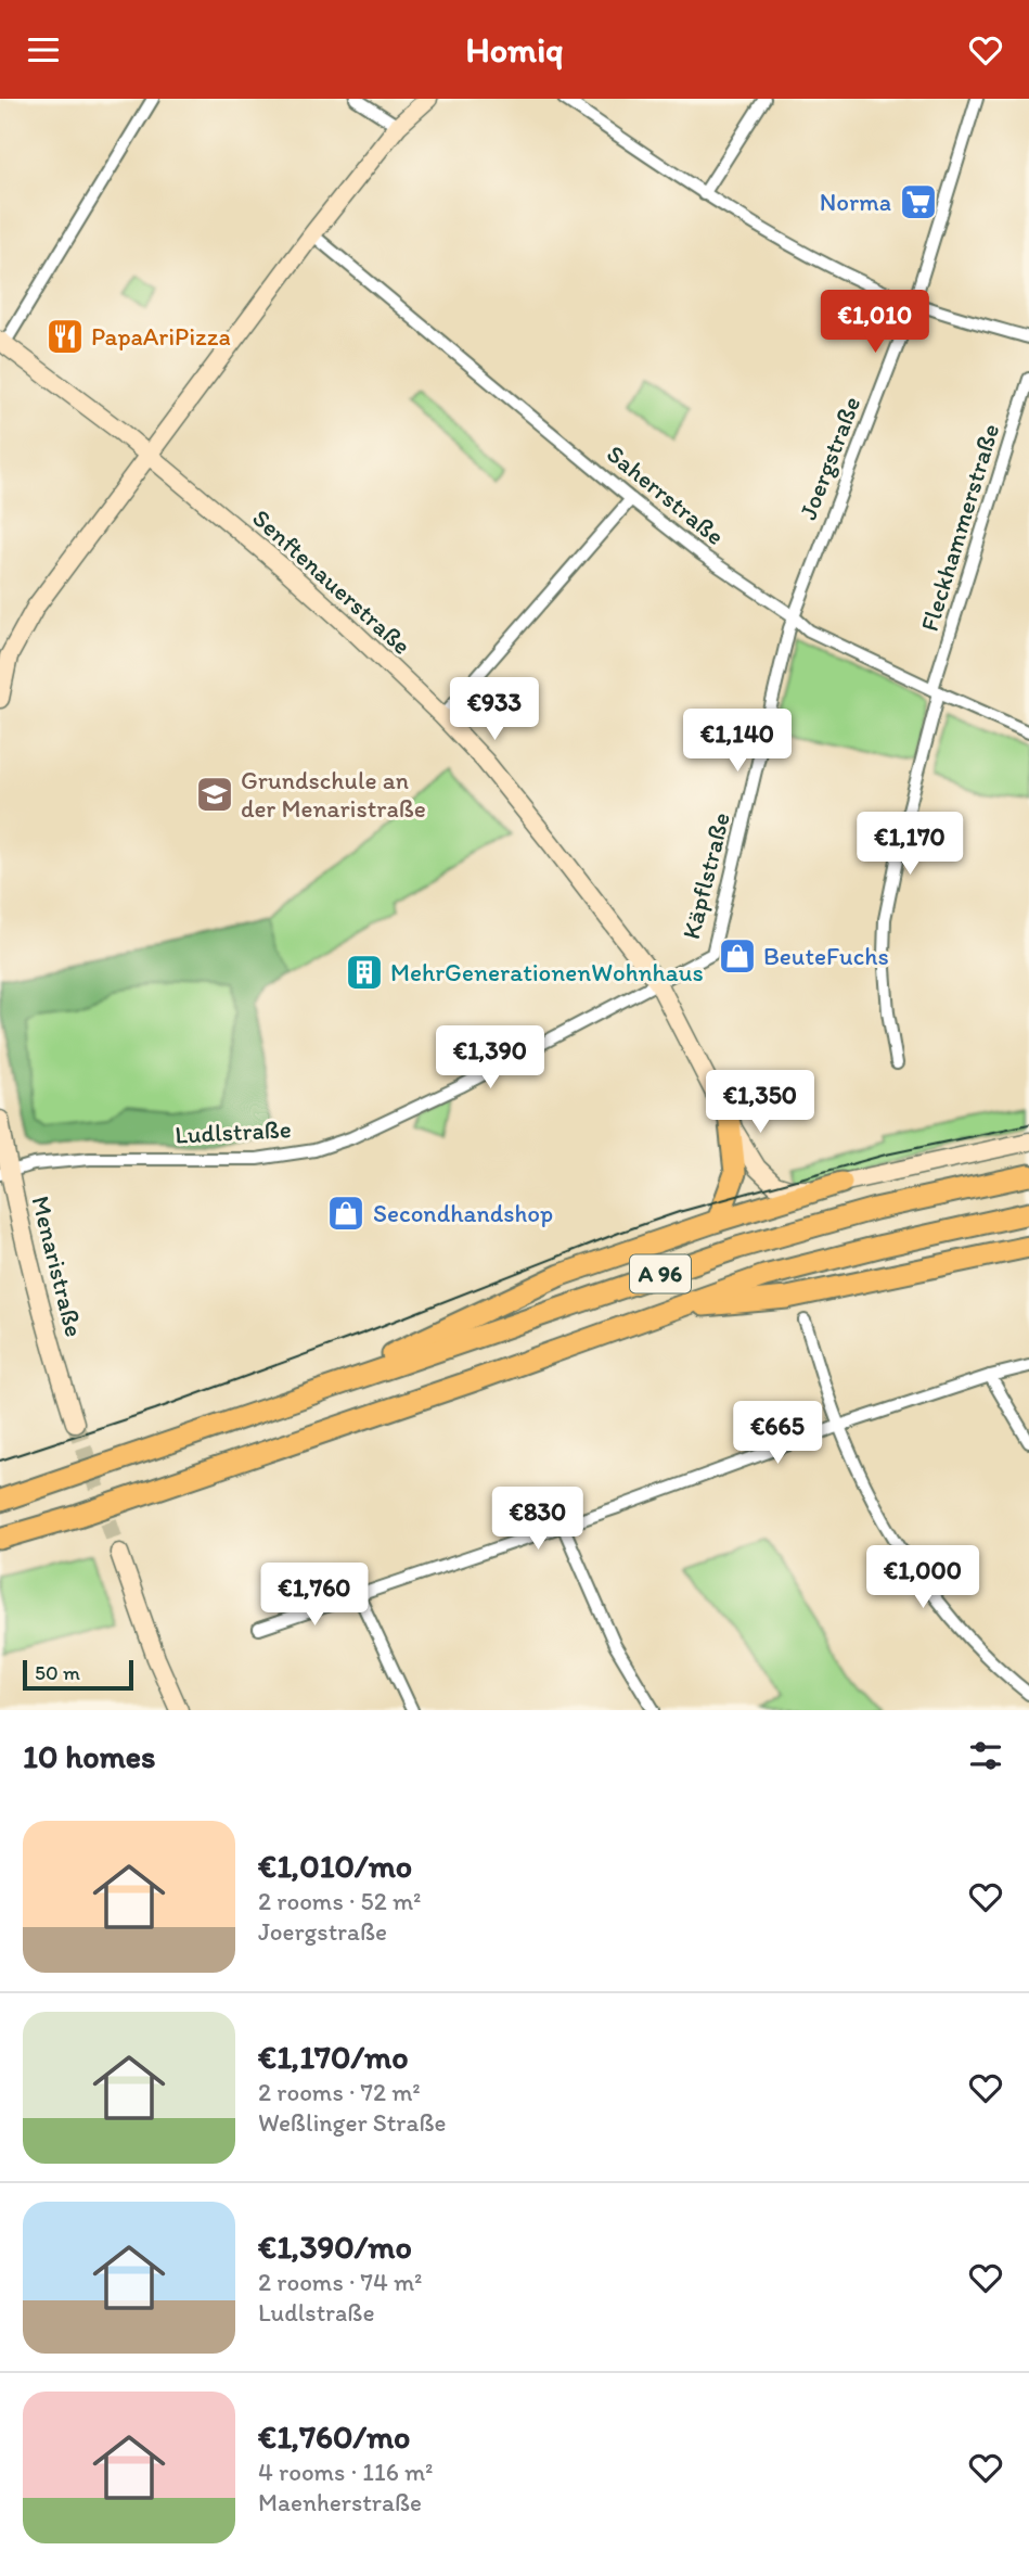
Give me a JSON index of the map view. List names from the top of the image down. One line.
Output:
{"streets":{"highway":["A 96"],"street":["Joergstraße","Saherrstraße","Fleckhammerstraße","Senftenauerstraße","Käpflstraße","Ludlstraße","Menaristraße"]},"crossings":[["Joergstraße","Saherrstraße"],["Joergstraße","Käpflstraße"],["Saherrstraße","Fleckhammerstraße"],["Saherrstraße","Käpflstraße"],["Senftenauerstraße","Käpflstraße"],["Senftenauerstraße","Ludlstraße"],["Käpflstraße","Ludlstraße"],["Ludlstraße","Menaristraße"]],"places":{"supermarket":["Norma"],"restaurant":["PapaAriPizza"],"school or university":["Grundschule an der Menaristraße"],"shop":["BeuteFuchs","Secondhandshop"],"building":["MehrGenerationenWohnhaus"]},"scale_bar":"50 m","page":{"header":"Homiq","price":["€1,010","€933","€1,140","€1,170","€1,390","€1,350","€665","€830","€1,000","€1,760"],"scale":"50 m","heading":"10 homes","list":[{"name":"€1,010/mo","note":"2 rooms · 52 m² · Joergstraße"},{"name":"€1,170/mo","note":"2 rooms · 72 m² · Weßlinger Straße"},{"name":"€1,390/mo","note":"2 rooms · 74 m² · Ludlstraße"},{"name":"€1,760/mo","note":"4 rooms · 116 m² · Maenherstraße"}]}}
